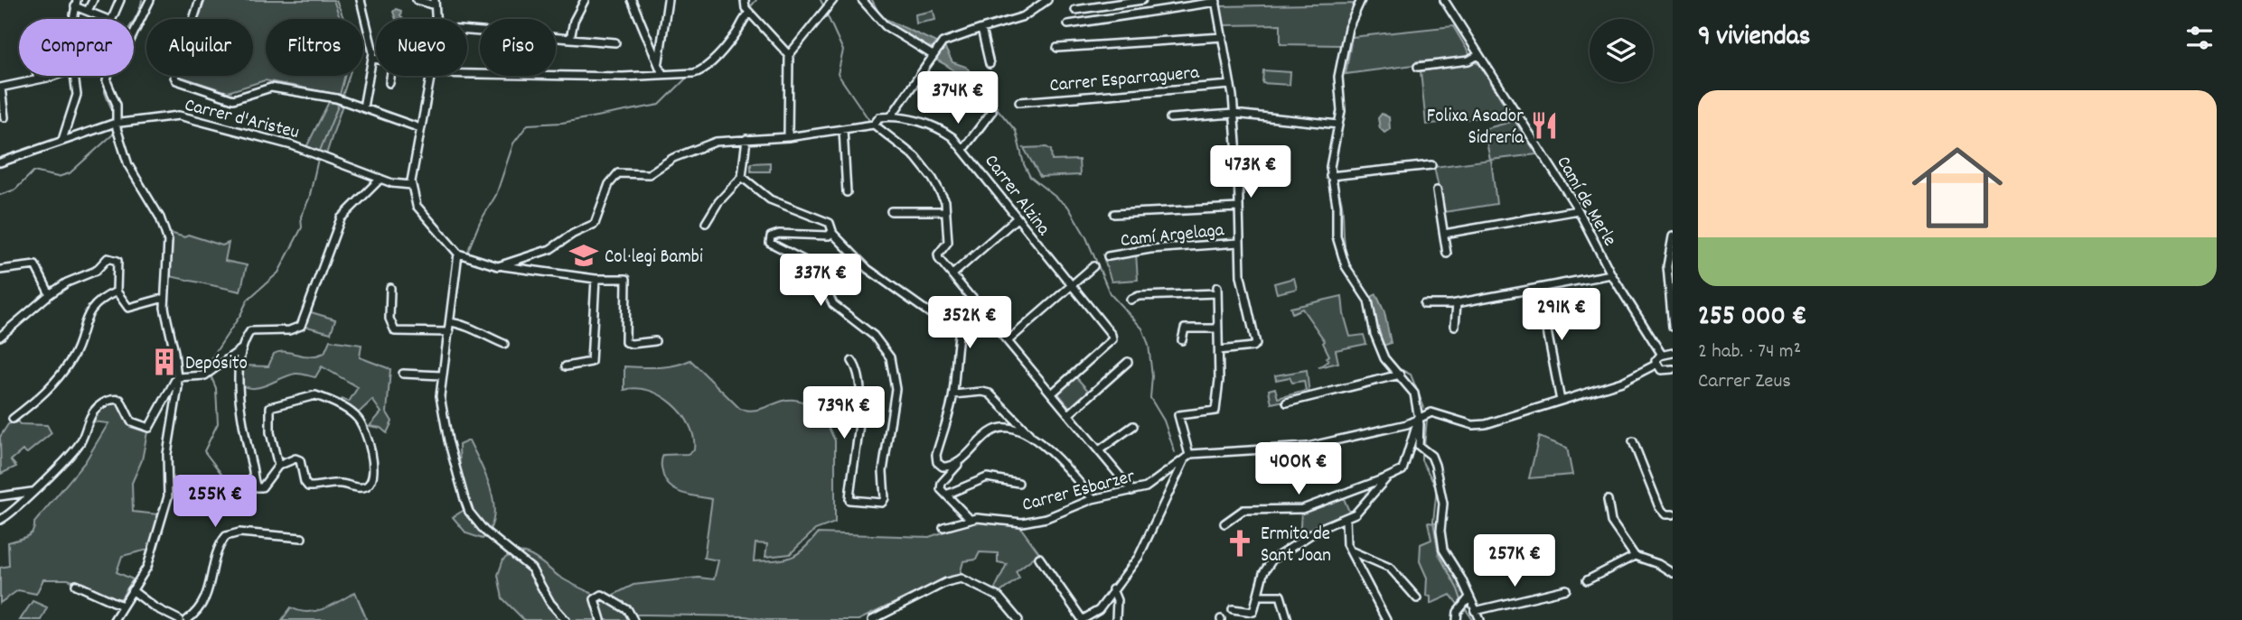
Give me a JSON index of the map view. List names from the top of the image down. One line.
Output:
{"streets":{"street":["Carrer Esparraguera","Carrer d'Aristeu","Carrer Alzina","Camí de Merle","Camí Argelaga","Carrer Esbarzer"]},"places":{"restaurant":["Folixa Asador Sidrería"],"school or university":["Col·legi Bambi"],"building":["Depósito"],"church":["Ermita de Sant Joan"]},"page":{"heading":"9 viviendas","chip":["Comprar","Alquilar","Filtros","Nuevo","Piso"],"price":["374K €","473K €","337K €","291K €","352K €","739K €","400K €","255K €","257K €"],"list":[{"name":"255 000 €","note":"2 hab. · 74 m² · Carrer Zeus"}]}}
